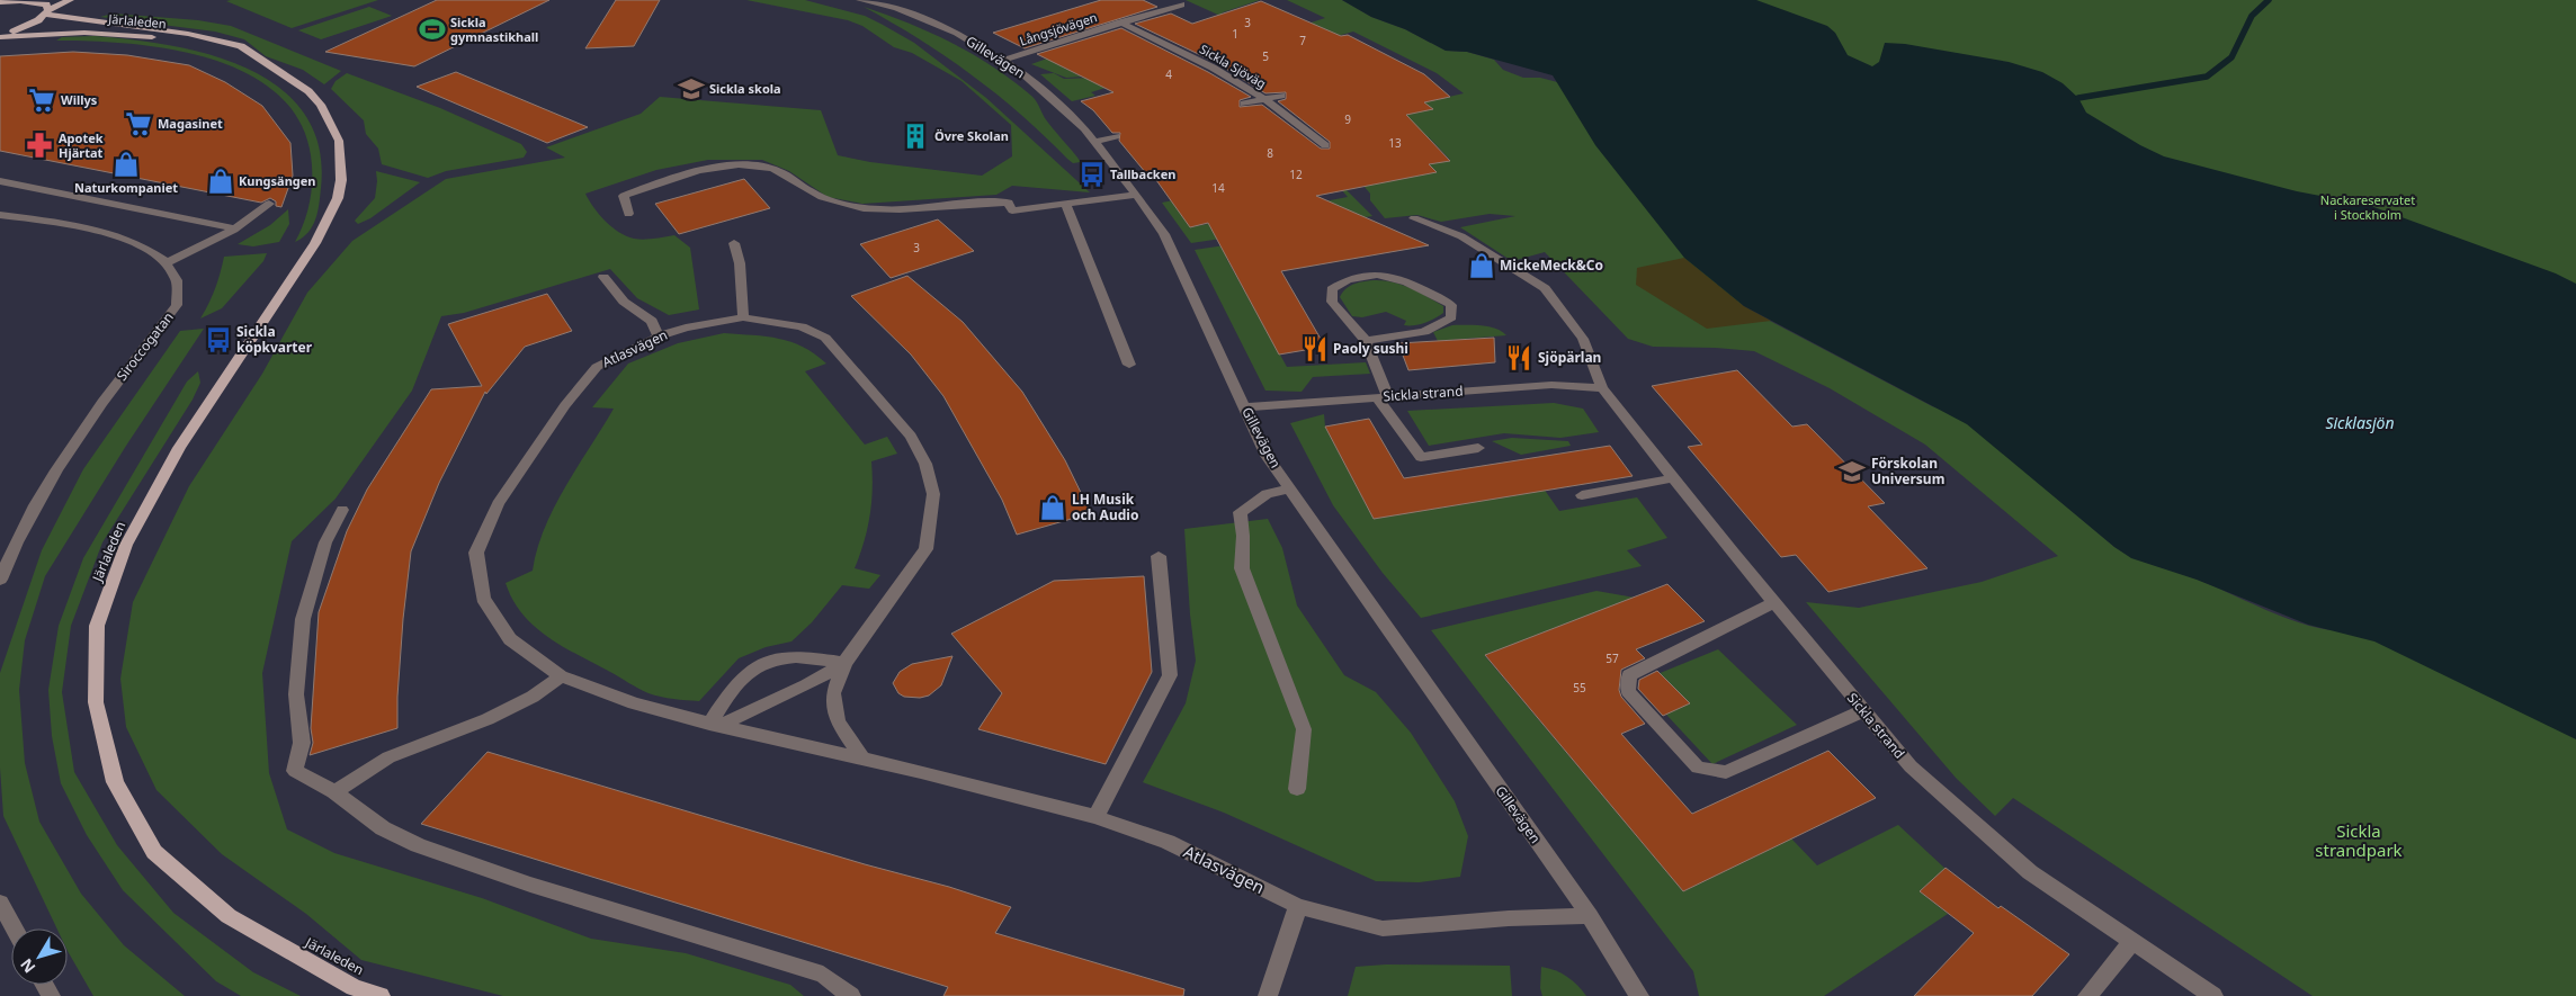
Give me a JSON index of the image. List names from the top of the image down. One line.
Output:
{"streets":{"main road":["Järlaleden"],"street":["Långsjövägen","Gillevägen","Sickla Sjöväg","Siroccogatan","Atlasvägen","Sickla strand"]},"crossings":[["Långsjövägen","Gillevägen"],["Långsjövägen","Sickla Sjöväg"],["Gillevägen","Atlasvägen"],["Gillevägen","Sickla strand"]],"water":["Sicklasjön"],"parks":["Nackareservatet i Stockholm","Sickla strandpark"],"places":{"sports":["Sickla gymnastikhall"],"school or university":["Sickla skola","Förskolan Universum"],"supermarket":["Willys","Magasinet"],"building":["Övre Skolan"],"pharmacy":["Apotek Hjärtat"],"shop":["Naturkompaniet","Kungsängen","MickeMeck&Co","LH Musik och Audio"],"bus stop":["Tallbacken","Sickla köpkvarter"],"restaurant":["Paoly sushi","Sjöpärlan"]},"house_numbers":["3","1","7","5","4","9","13","8","12","14","3","57","55"],"north":"bottom left"}
